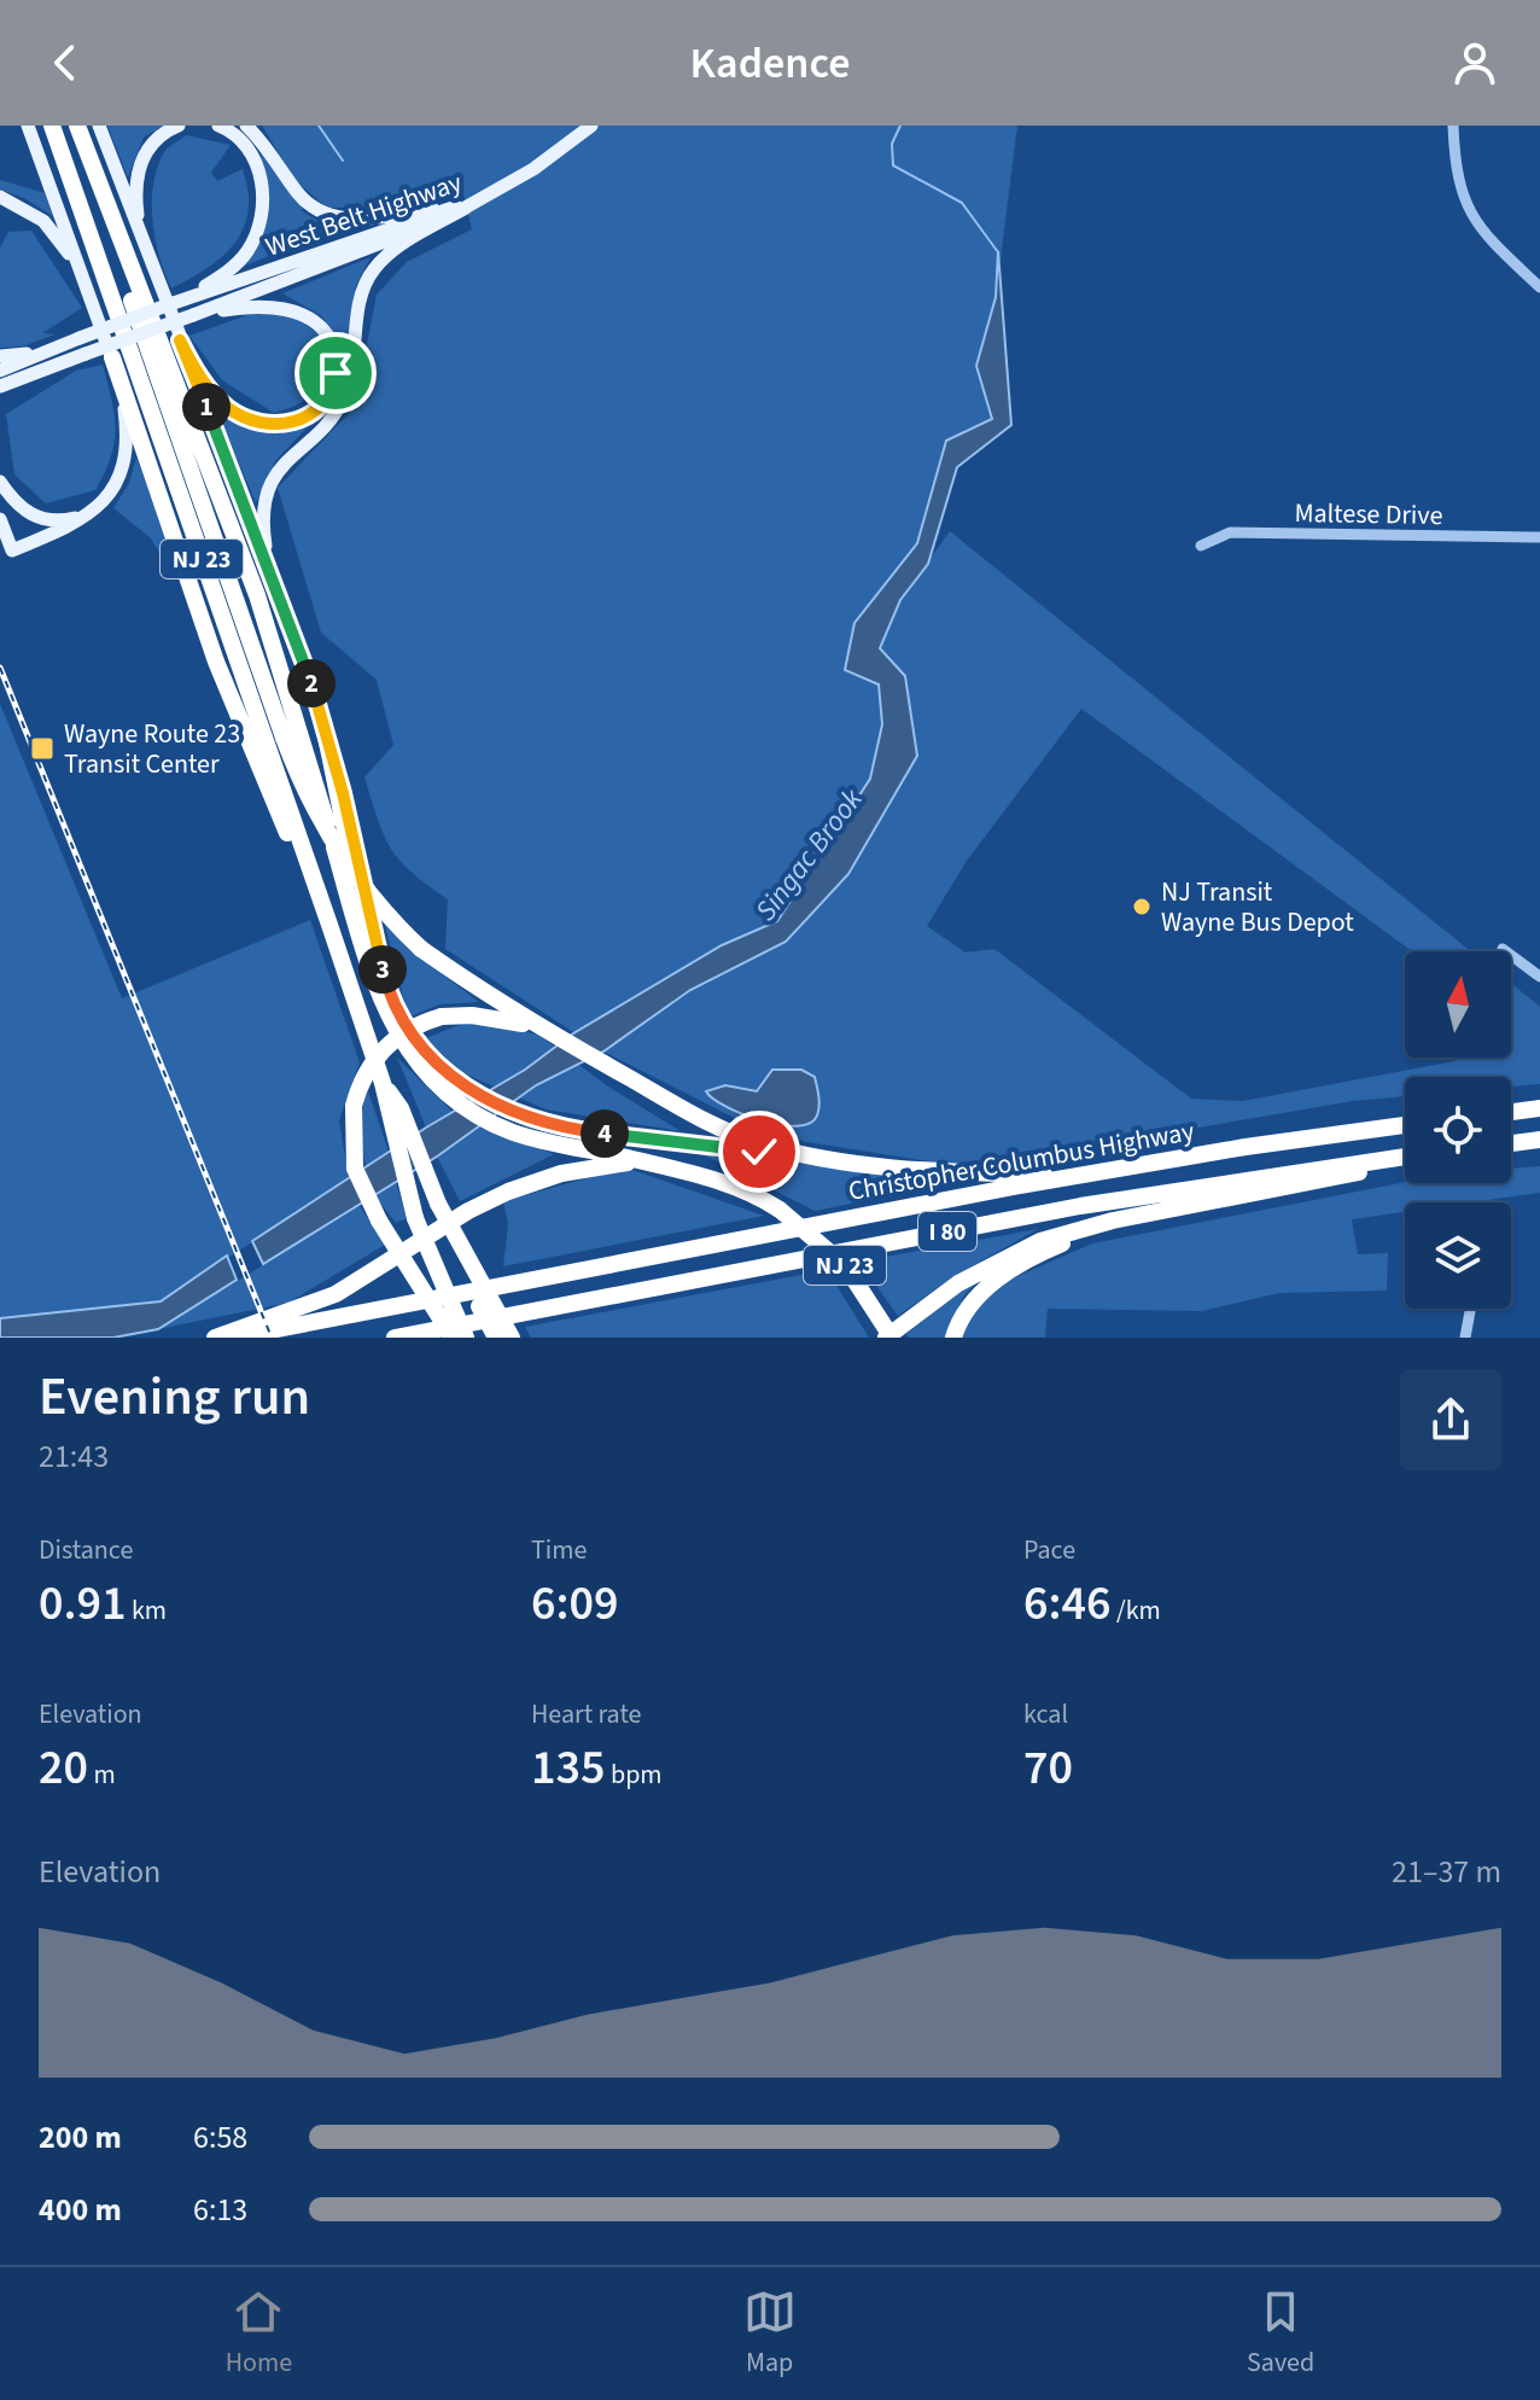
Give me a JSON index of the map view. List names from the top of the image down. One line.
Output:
{"streets":{"highway":["NJ 23","Christopher Columbus Highway","I 80"],"main road":["West Belt Highway"],"street":["Maltese Drive"]},"water":["Singac Brook"],"places":{"transit":["Wayne Route 23 Transit Center"],"other":["NJ Transit Wayne Bus Depot"]},"north":"top","page":{"header":"Kadence","pins":["1","2","3","4"],"heading":["Evening run","21:43"],"stats":[["Distance","0.91 km"],["Time","6:09"],["Pace","6:46 /km"],["Elevation","20 m"],["Heart rate","135 bpm"],["kcal","70"]],"chart":["Elevation","21–37 m"],"list":[{"name":"200 m","note":"6:58"},{"name":"400 m","note":"6:13"}],"tabs":["Home","Map","Saved"]}}
